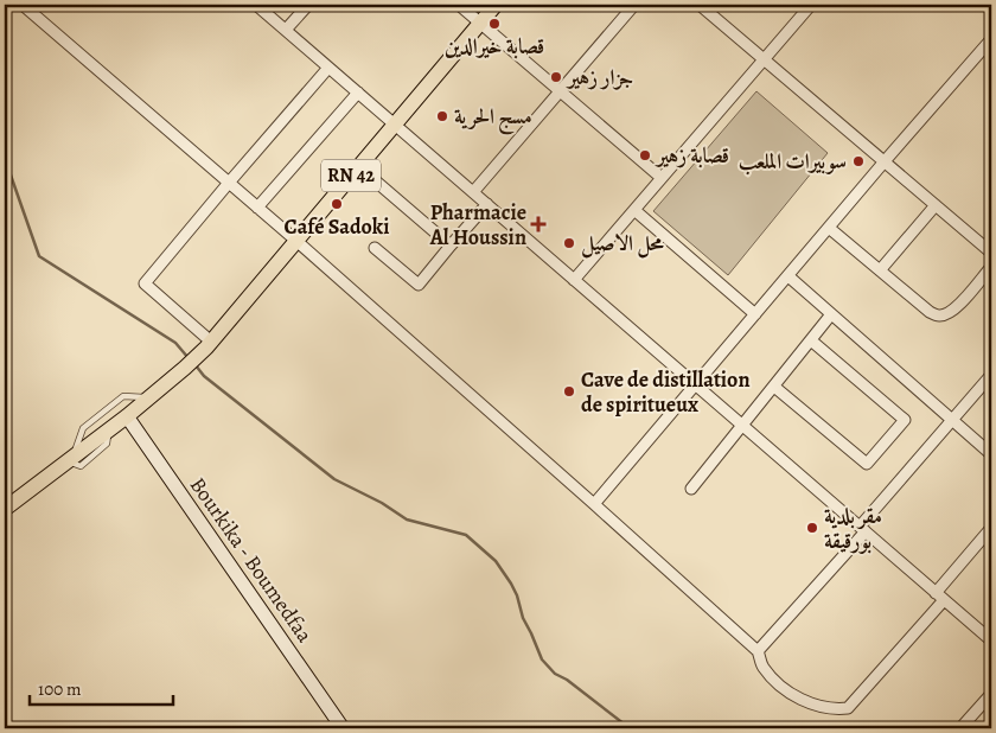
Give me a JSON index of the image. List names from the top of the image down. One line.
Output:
{"streets":{"main road":["RN 42","Bourkika - Boumedfaa"]},"crossings":[["RN 42","Bourkika - Boumedfaa"]],"places":{"other":["قصابة خيرالدين","جزار زهير","مسج الحرية","قصابة زهير","سوبيرات الملعب","Café Sadoki","محل الاصيل","Cave de distillation de spiritueux","مقر بلدية بورقيقة"],"health":["Pharmacie Al Houssin"]},"scale_bar":"100 m"}
